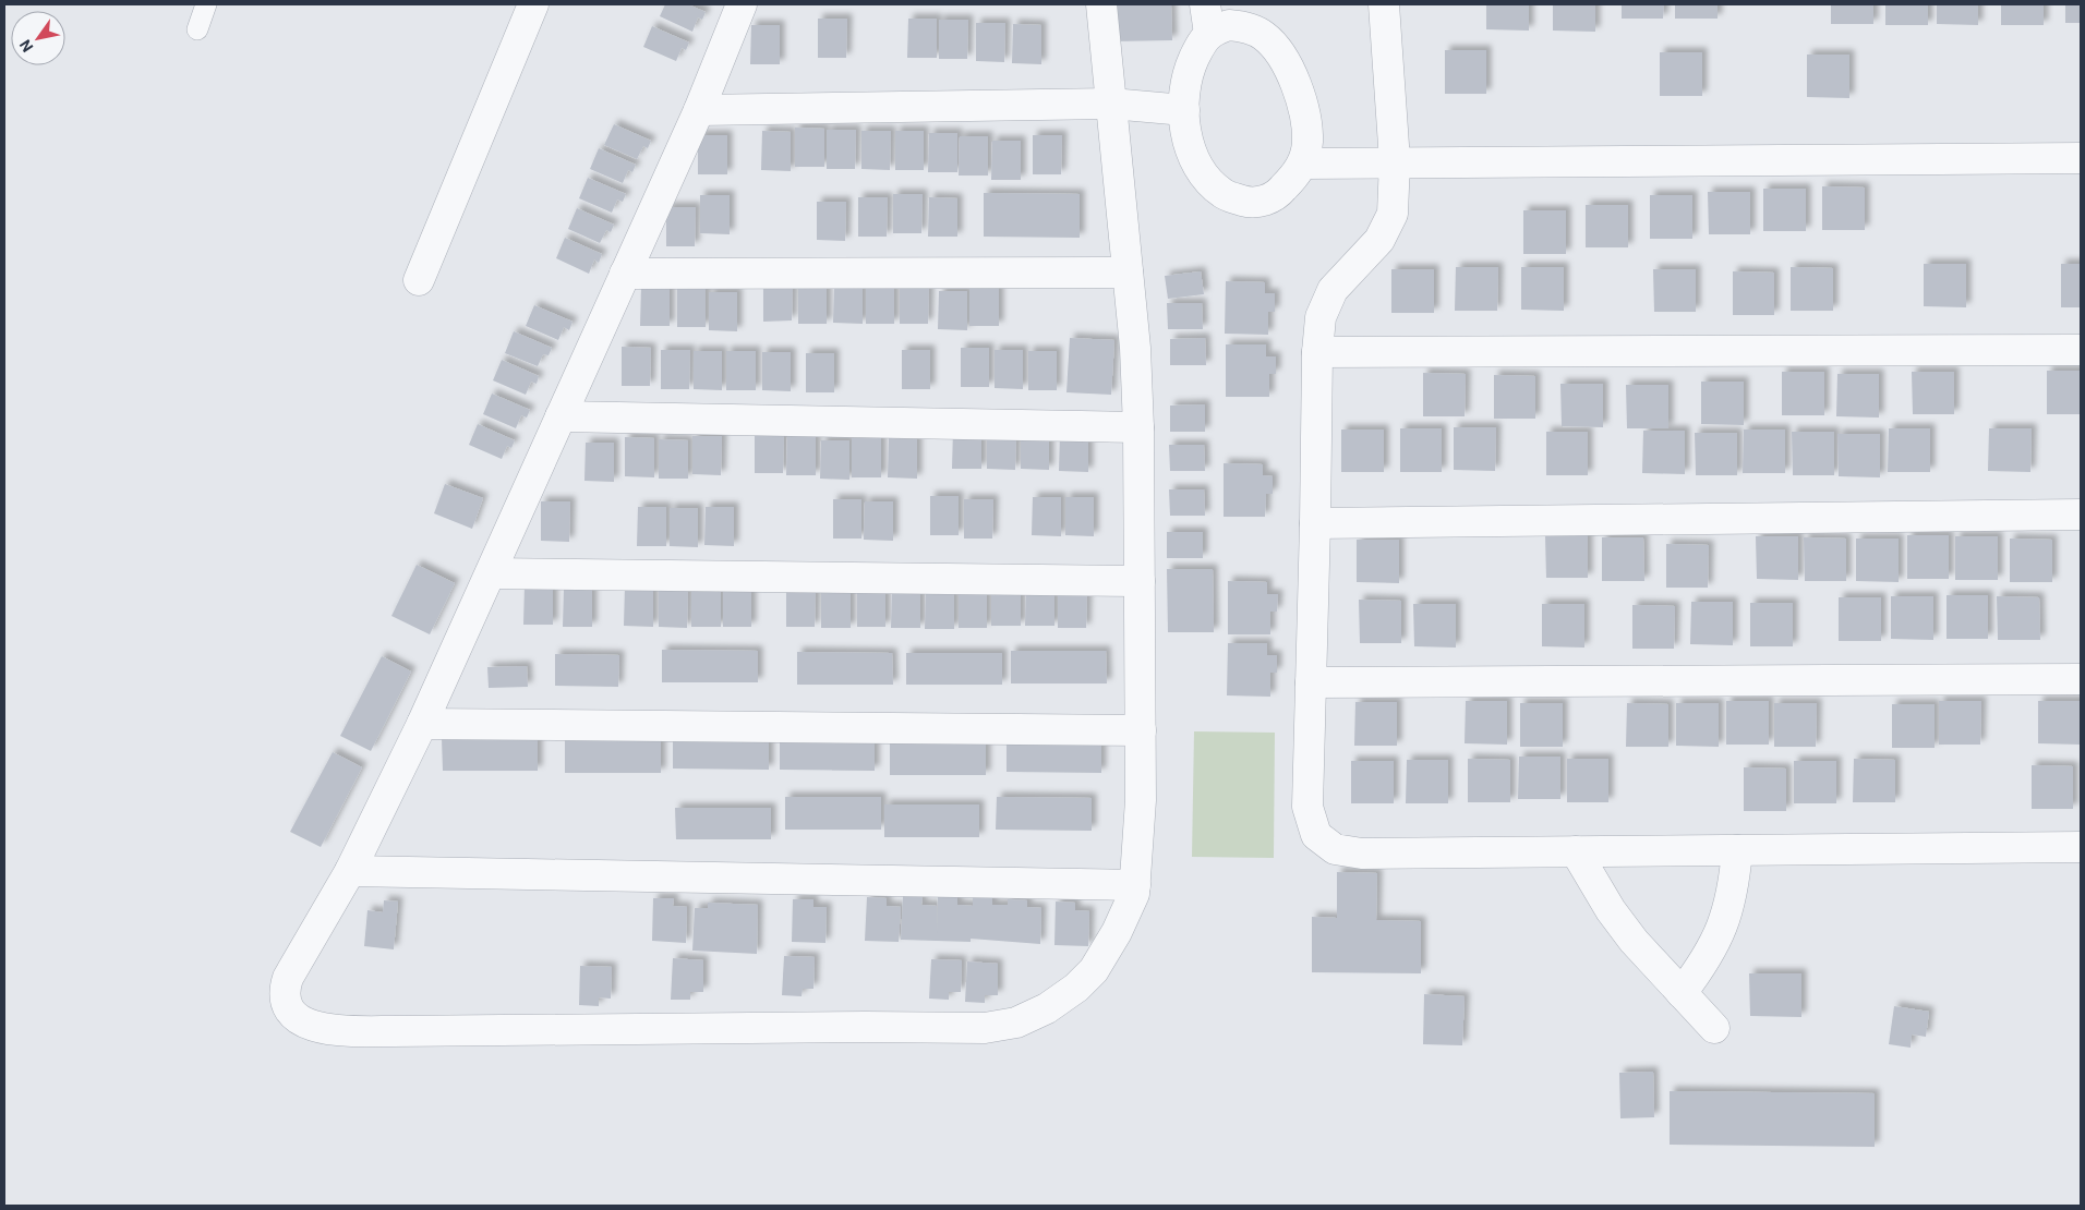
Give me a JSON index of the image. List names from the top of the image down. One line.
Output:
{"north":"bottom left"}
